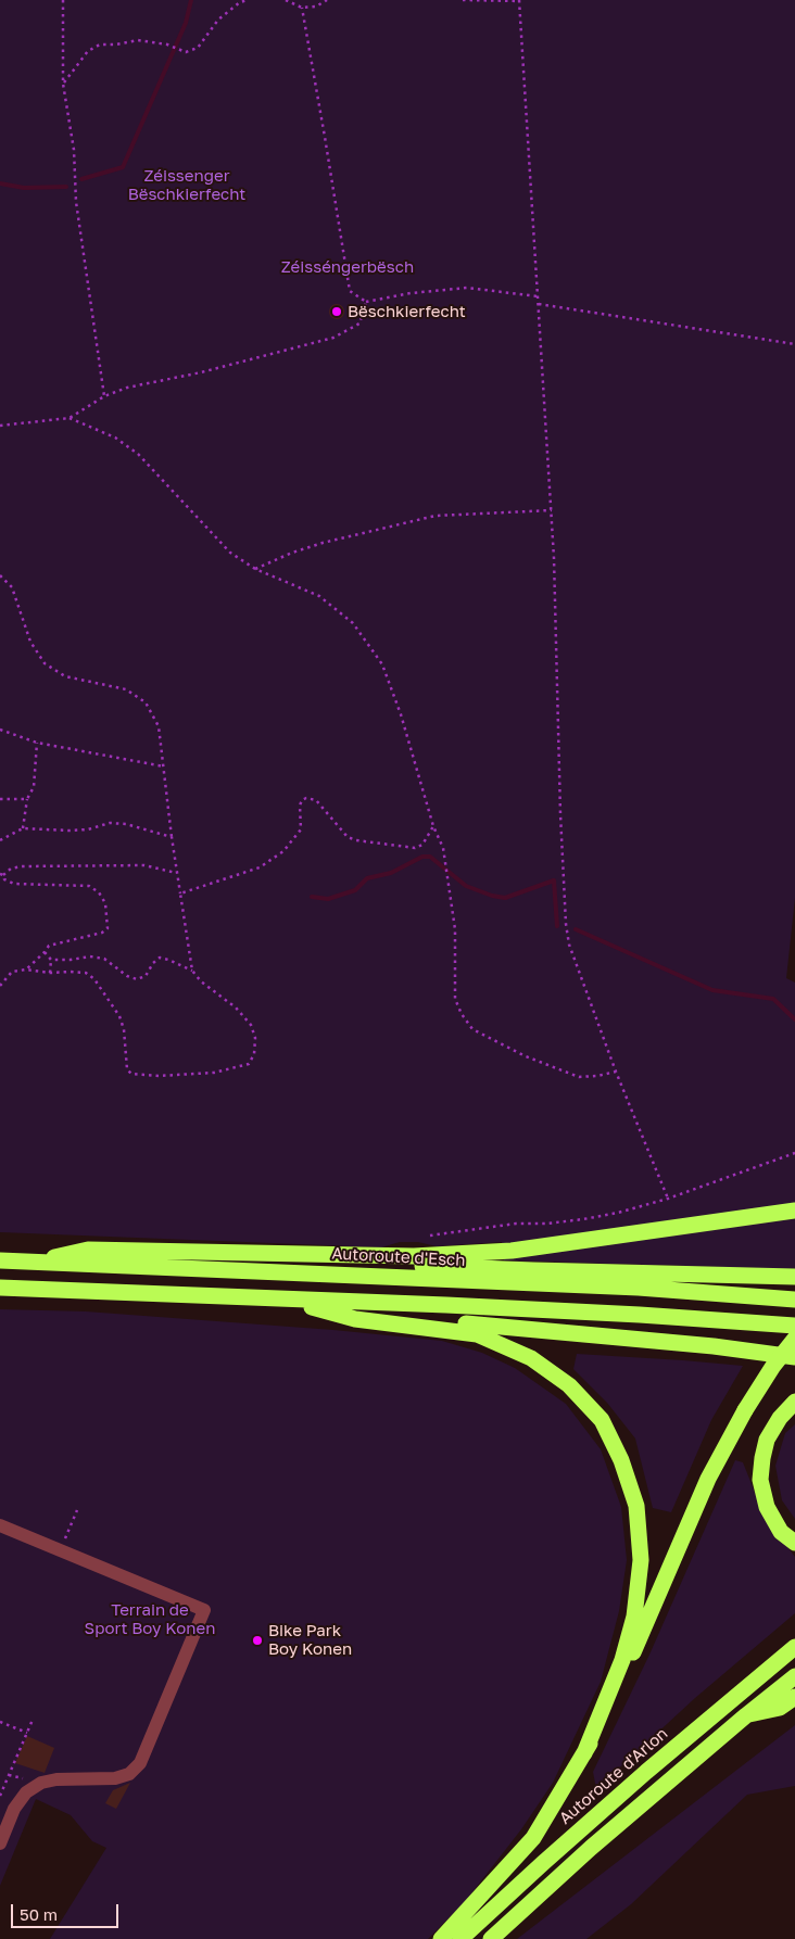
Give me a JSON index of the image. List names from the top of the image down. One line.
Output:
{"streets":{"highway":["Autoroute d'Esch","Autoroute d'Arlon"]},"parks":["Zéissenger Bëschkierfecht","Zéisséngerbësch","Terrain de Sport Boy Konen"],"places":["Bëschkierfecht","Bike Park Boy Konen"],"scale_bar":"50 m"}
